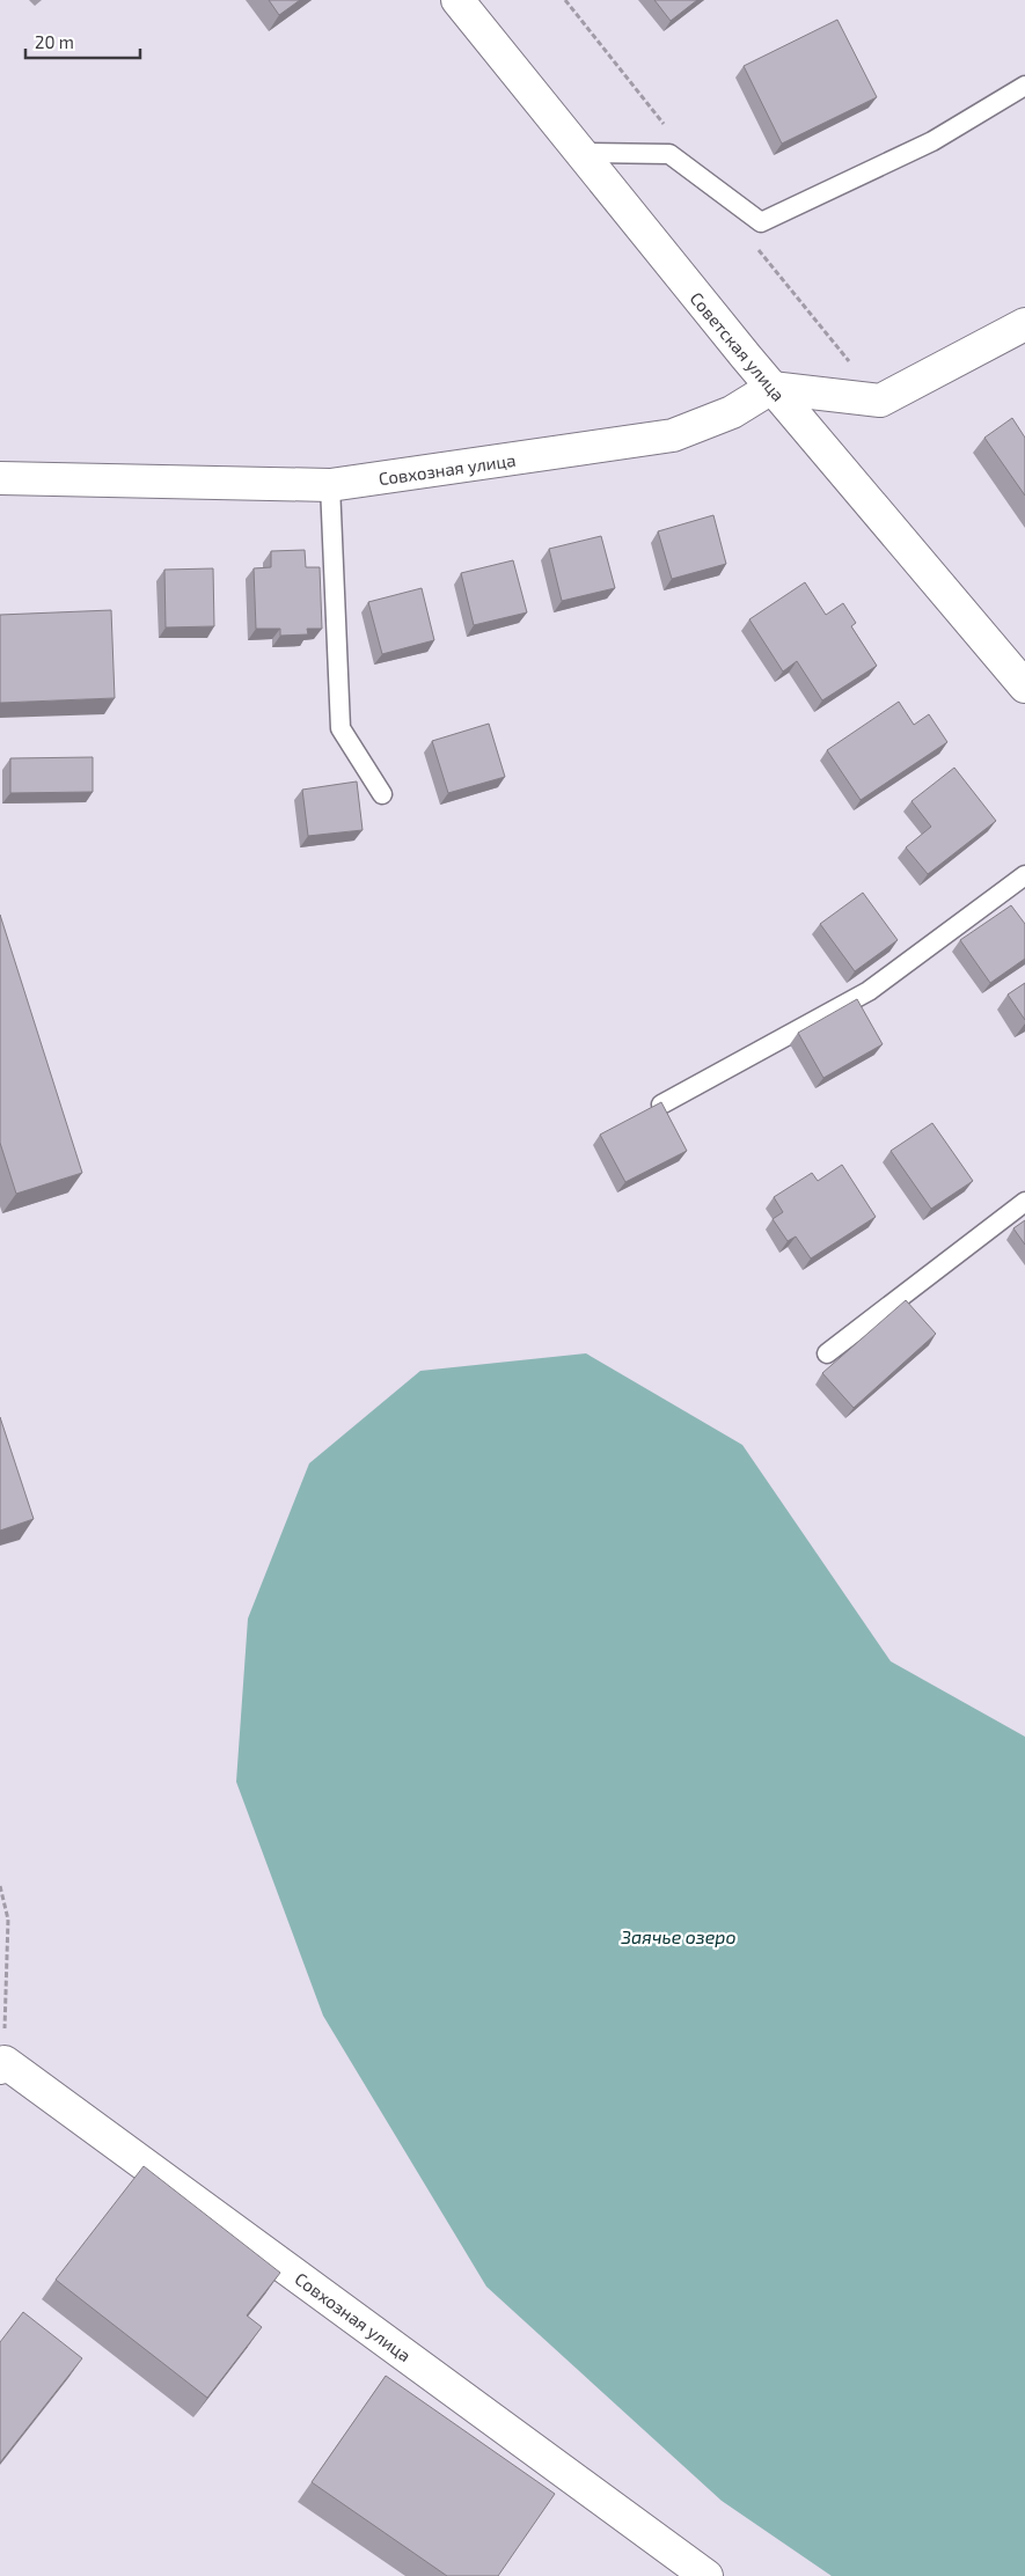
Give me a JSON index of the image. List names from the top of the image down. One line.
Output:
{"streets":{"street":["Советская улица","Совхозная улица"]},"crossings":[["Советская улица","Совхозная улица"]],"water":["Заячье озеро"],"scale_bar":"20 m"}
